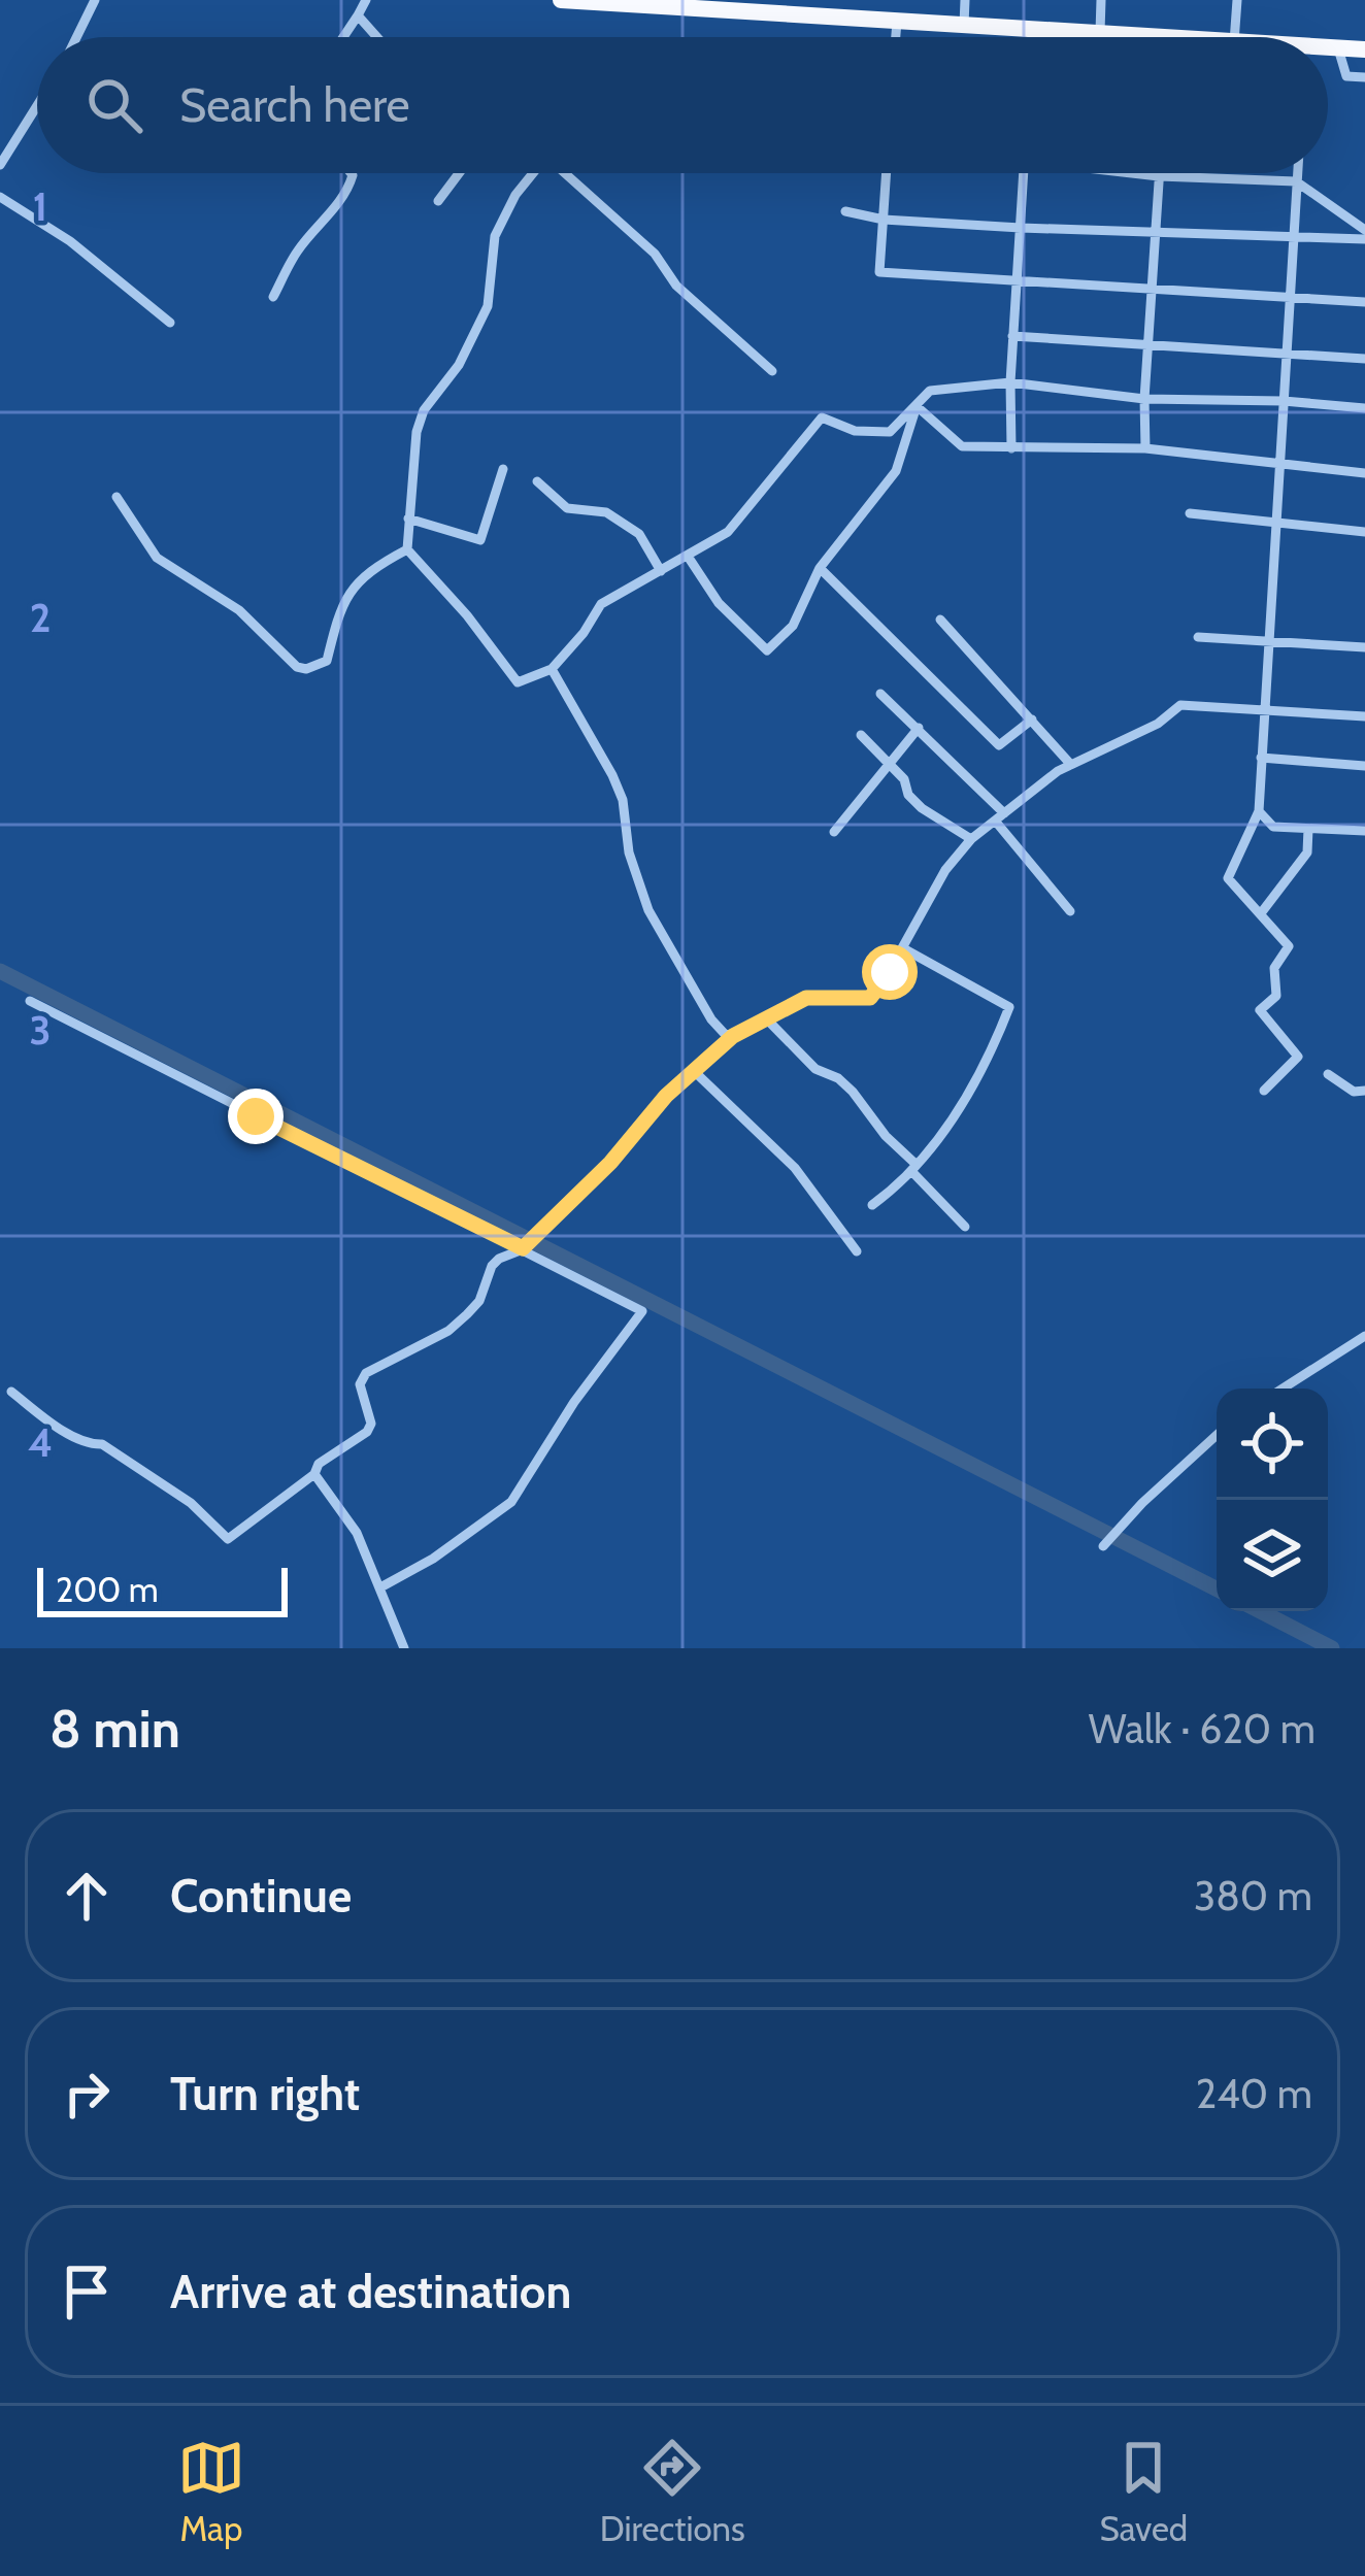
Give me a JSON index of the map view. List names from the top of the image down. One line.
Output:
{"scale_bar":"200 m","page":{"search":"Search here","scale":"200 m","heading":["8 min","Walk · 620 m"],"list":[["Continue","380 m"],["Turn right","240 m"],"Arrive at destination"],"nav":["Map","Directions","Saved"]},"grid":{"rows":["1","2","3","4"]}}
